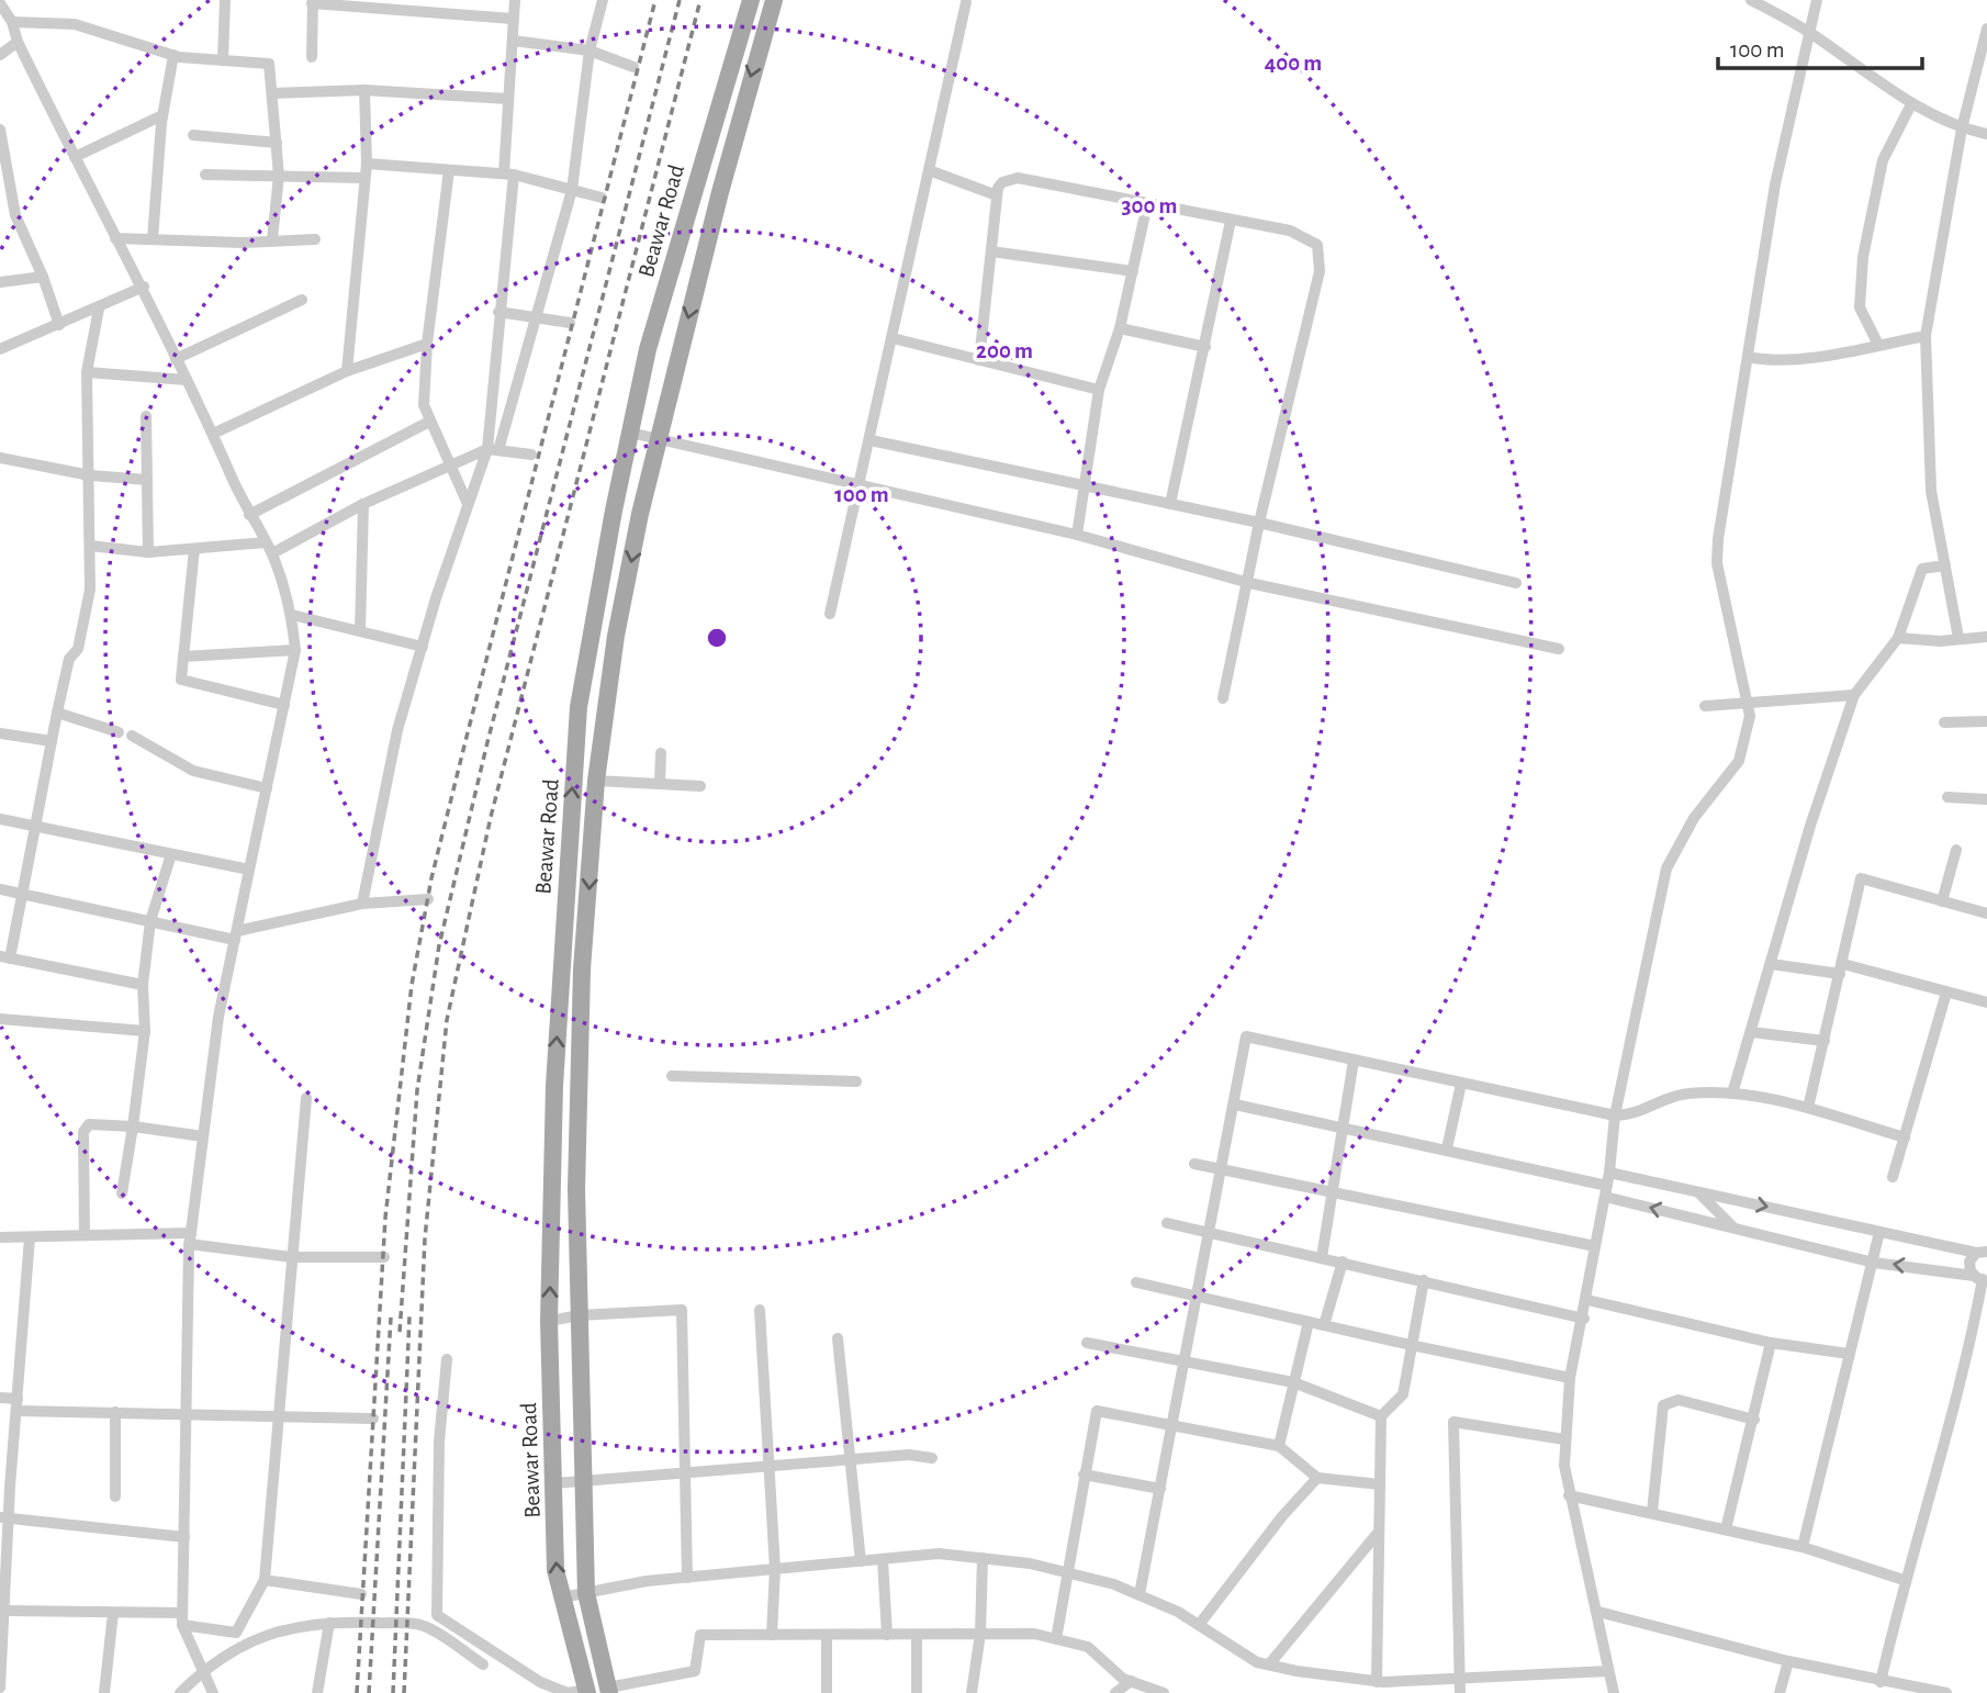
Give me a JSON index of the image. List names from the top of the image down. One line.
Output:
{"streets":{"main road":["Beawar Road"]},"scale_bar":"100 m","rings":["400 m","300 m","200 m","100 m"]}
